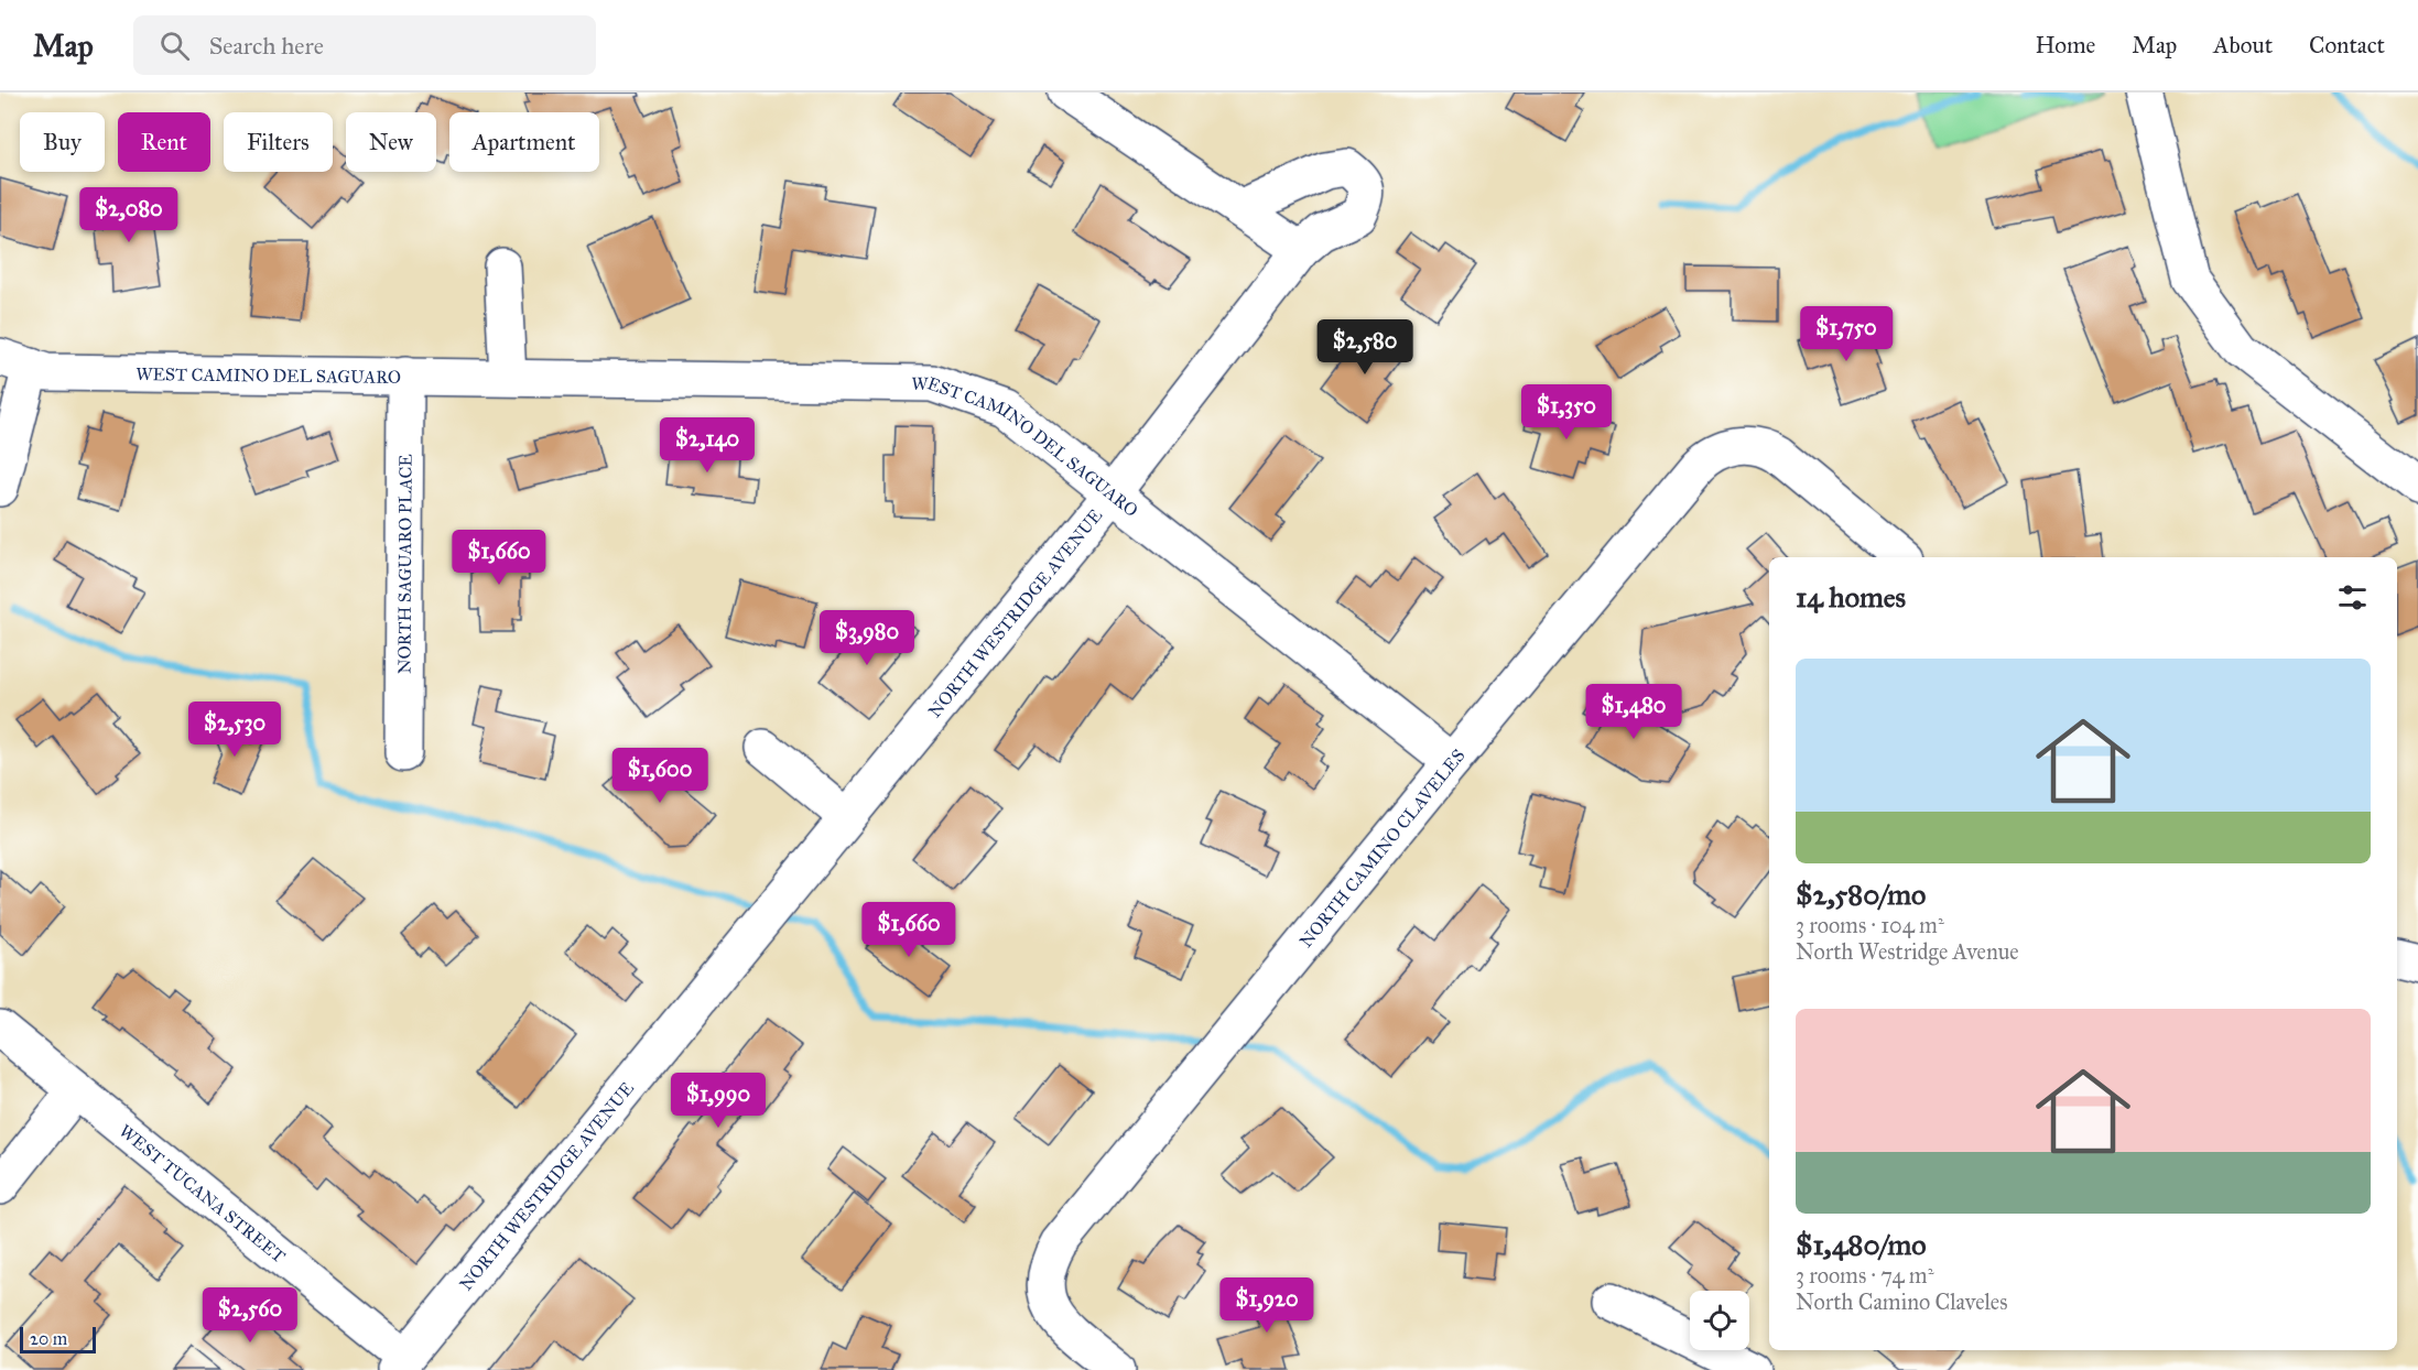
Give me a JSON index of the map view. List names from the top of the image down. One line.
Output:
{"streets":{"street":["WEST CAMINO DEL SAGUARO","NORTH SAGUARO PLACE","NORTH WESTRIDGE AVENUE","NORTH CAMINO CLAVELES","WEST TUCANA STREET"]},"crossings":[["WEST CAMINO DEL SAGUARO","NORTH SAGUARO PLACE"],["WEST CAMINO DEL SAGUARO","NORTH WESTRIDGE AVENUE"],["WEST CAMINO DEL SAGUARO","NORTH CAMINO CLAVELES"],["NORTH WESTRIDGE AVENUE","WEST TUCANA STREET"]],"scale_bar":"20 m","page":{"header":"Map","search":"Search here","nav":["Home","Map","About","Contact"],"chip":["Buy","Rent","Filters","New","Apartment"],"price":["$2,080","$1,750","$2,580","$1,350","$2,140","$1,660","$3,980","$1,480","$2,530","$1,600","$1,660","$1,990","$1,920","$2,560"],"heading":"14 homes","list":[{"name":"$2,580/mo","note":"3 rooms · 104 m² · North Westridge Avenue"},{"name":"$1,480/mo","note":"3 rooms · 74 m² · North Camino Claveles"}],"scale":"20 m"}}
